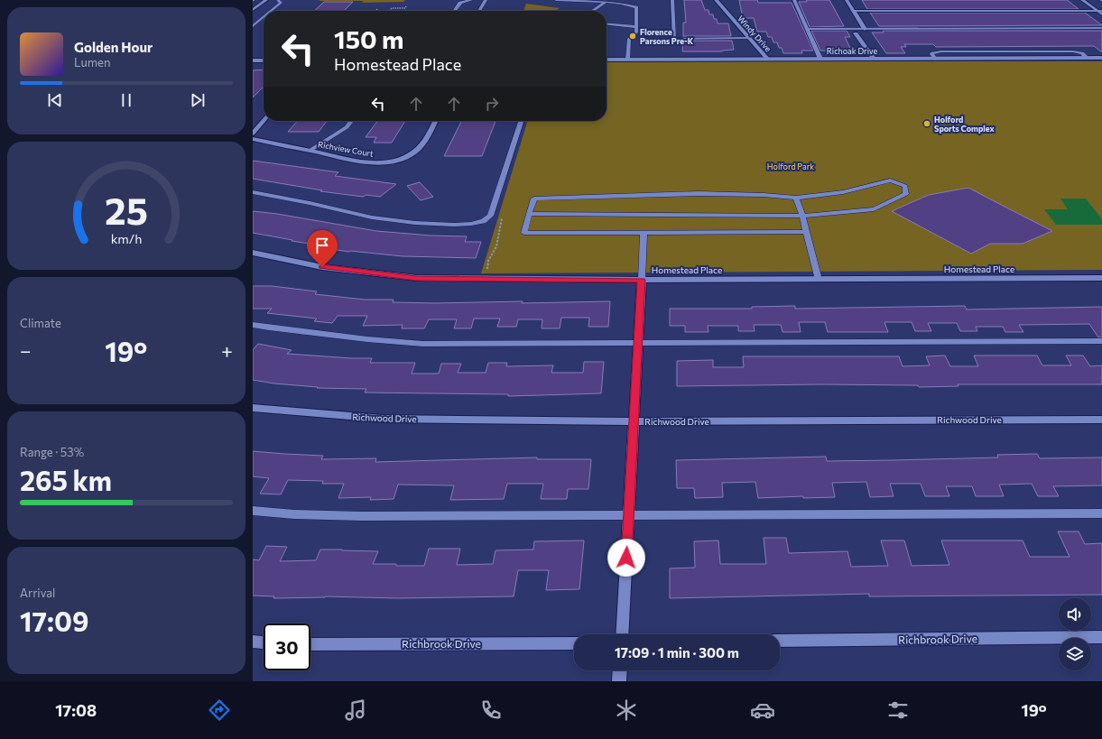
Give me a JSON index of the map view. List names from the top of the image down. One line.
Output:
{"streets":{"street":["Windy Drive","Richoak Drive","Richview Court","Homestead Place","Richwood Drive","Richbrook Drive"]},"crossings":[["Windy Drive","Richoak Drive"]],"parks":["Holford Park"],"places":["Florence Parsons Pre-K","Holford Sports Complex"],"page":{"turn":["150 m","Homestead Place"],"song":["Golden Hour","Lumen"],"tile":["Climate",["Range · 53%","265 km"],["Arrival","17:09"]],"heat":["−","19°","+"],"limit":"30","trip":"17:09 · 1 min · 300 m","tabs":["17:08","19°"],"gauge":["25","km/h"]}}
